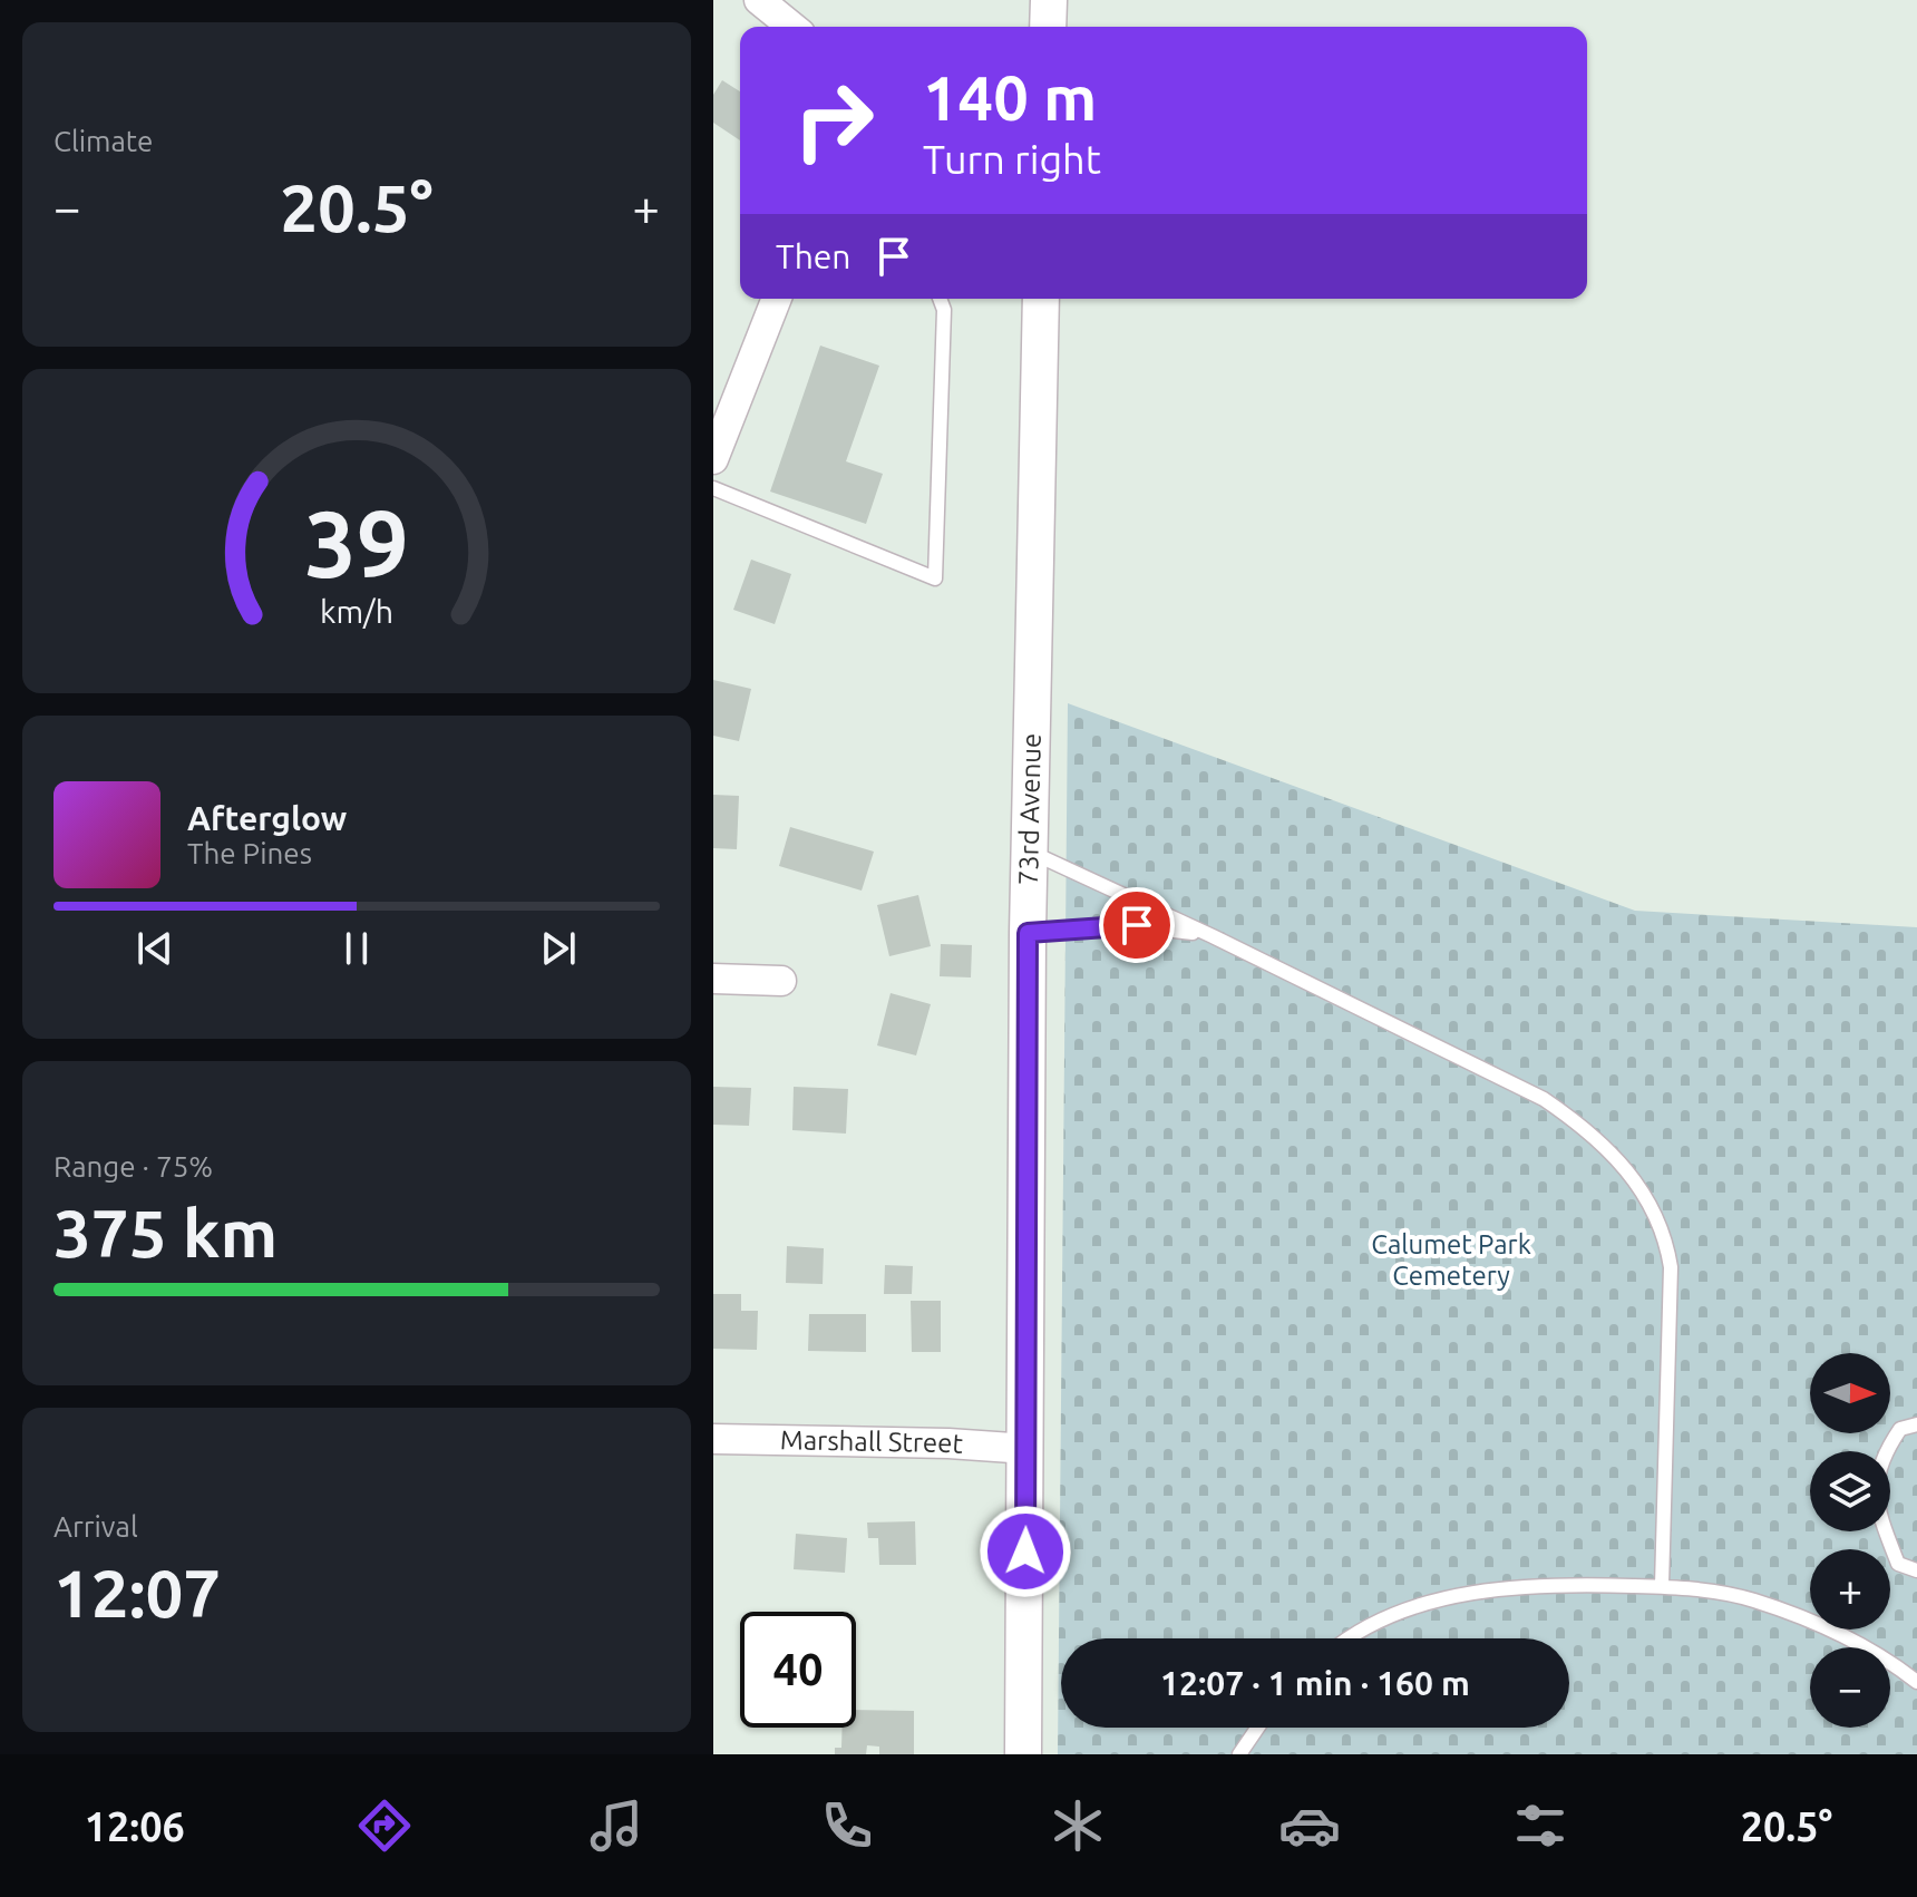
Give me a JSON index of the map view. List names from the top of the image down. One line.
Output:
{"streets":{"street":["73rd Avenue","Marshall Street"]},"crossings":[["73rd Avenue","Marshall Street"]],"parks":["Calumet Park Cemetery"],"north":"right","page":{"tile":["Climate",["Range · 75%","375 km"],["Arrival","12:07"]],"turn":["140 m","Turn right"],"heat":["−","20.5°","+"],"then":"Then","song":["Afterglow","The Pines"],"map_buttons":["+","−"],"limit":"40","trip":"12:07 · 1 min · 160 m","tabs":["12:06","20.5°"],"gauge":["39","km/h"]}}
